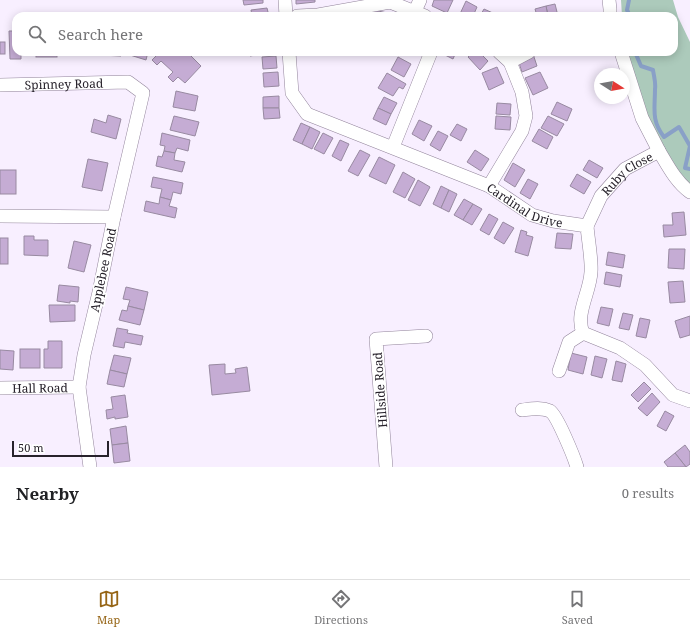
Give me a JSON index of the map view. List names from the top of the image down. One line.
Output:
{"streets":{"street":["Spinney Road","Ruby Close","Cardinal Drive","Applebee Road","Hall Road","Hillside Road"]},"crossings":[["Spinney Road","Applebee Road"],["Ruby Close","Cardinal Drive"],["Applebee Road","Hall Road"]],"scale_bar":"50 m","north":"right","page":{"search":"Search here","scale":"50 m","heading":["Nearby","0 results"],"nav":["Map","Directions","Saved"]}}
